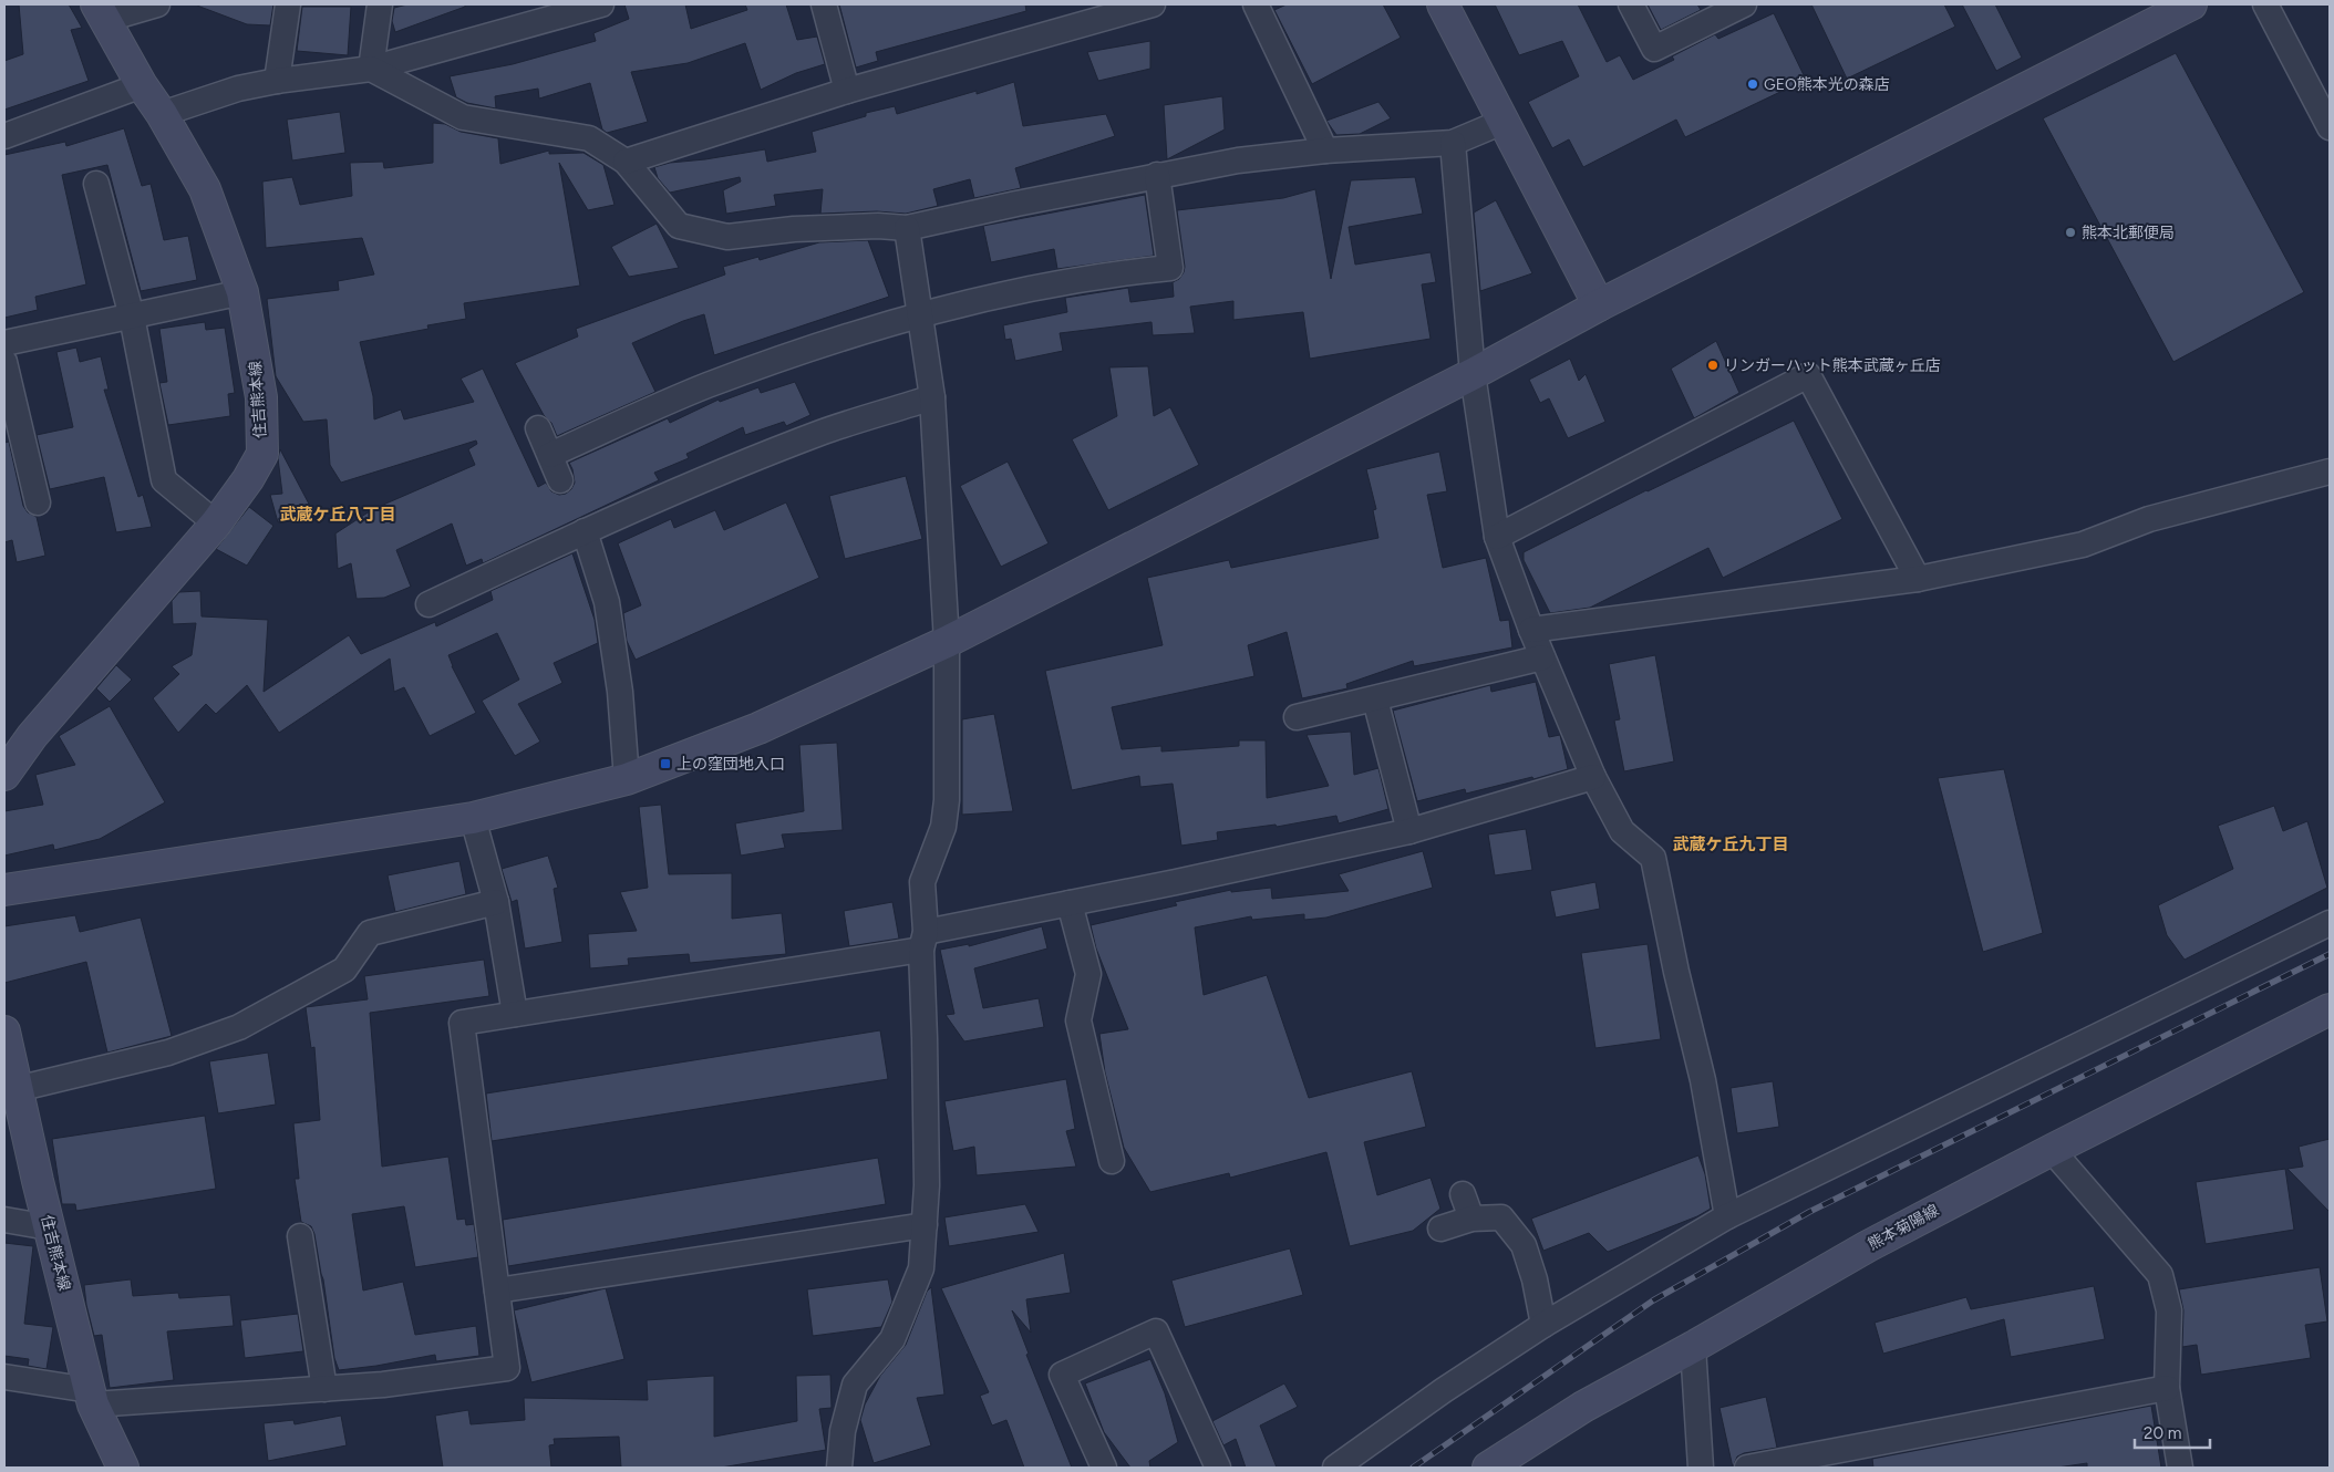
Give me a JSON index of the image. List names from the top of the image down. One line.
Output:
{"streets":{"street":["住吉熊本線","熊本菊陽線"]},"districts":["武蔵ケ丘八丁目","武蔵ケ丘九丁目"],"places":{"other":["GEO熊本光の森店","熊本北郵便局","リンガーハット熊本武蔵ヶ丘店"],"transit":["上の窪団地入口"]},"scale_bar":"20 m"}
